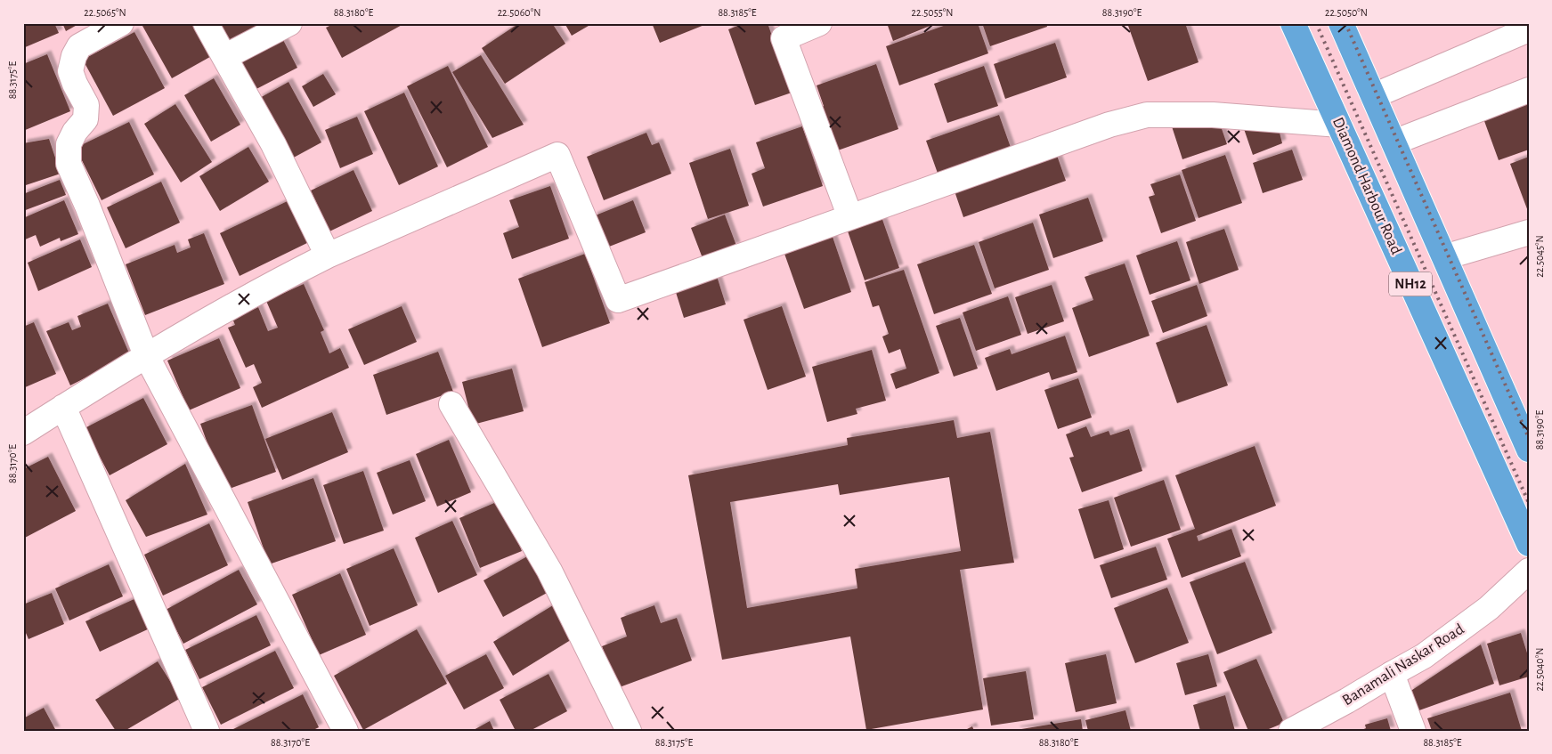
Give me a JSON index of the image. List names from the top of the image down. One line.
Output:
{"streets":{"highway":["Diamond Harbour Road","NH12"],"street":["Banamali Naskar Road"]},"coordinates":["22.5065°N","88.3180°E","22.5060°N","88.3185°E","22.5055°N","88.3190°E","22.5050°N","88.3175°E","22.5045°N","88.3170°E","22.5040°N"]}
